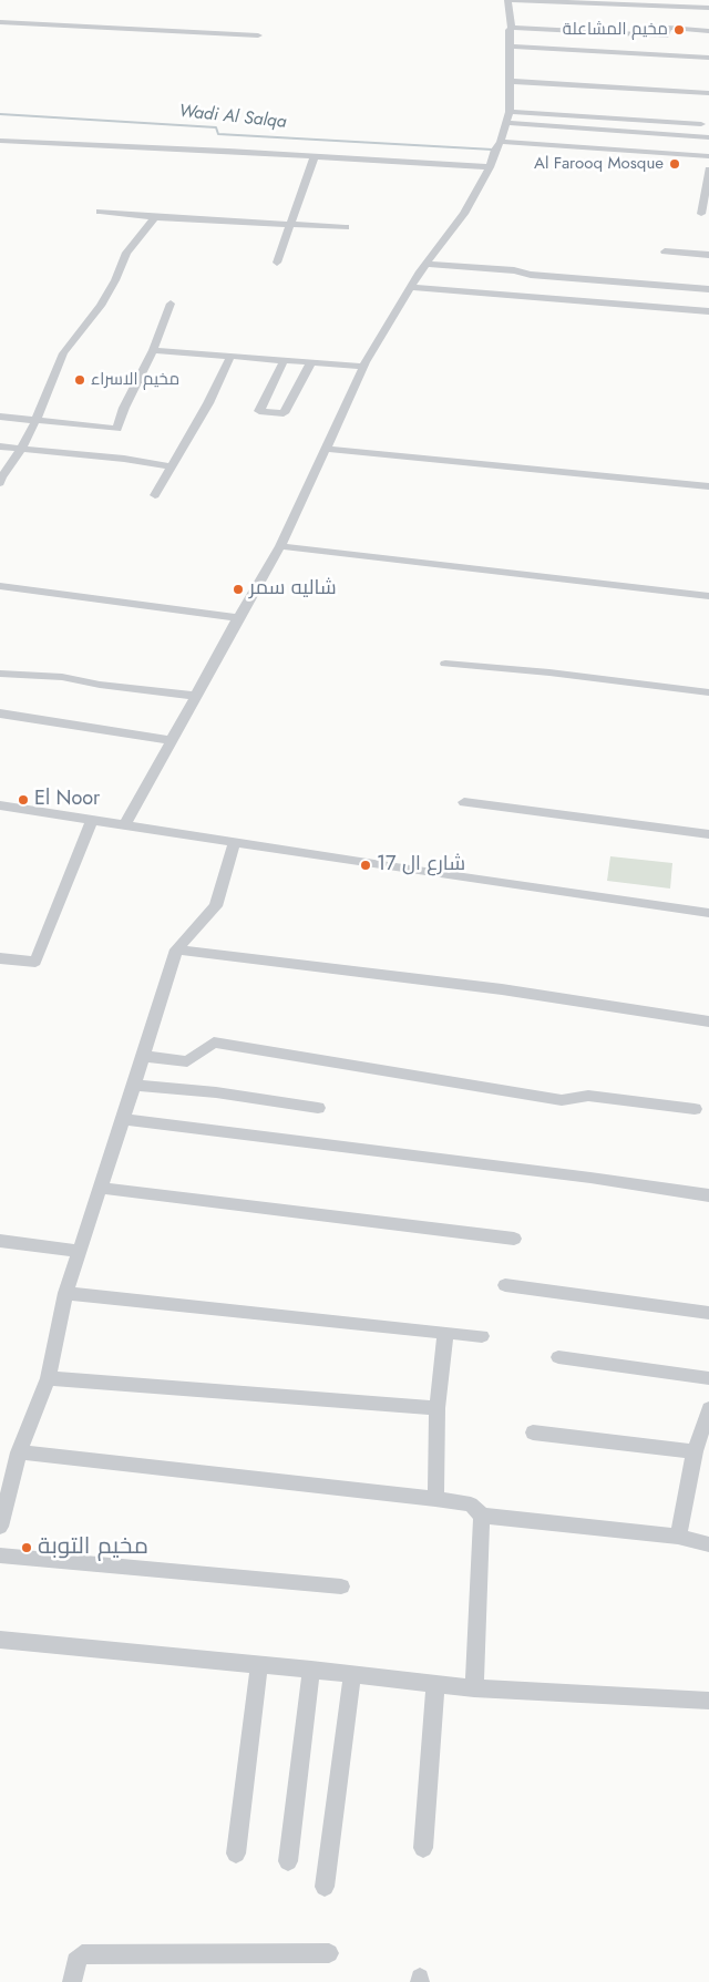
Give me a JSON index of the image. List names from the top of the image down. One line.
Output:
{"water":["Wadi Al Salqa"],"places":["مخيم المشاعلة","Al Farooq Mosque","مخيم الاسراء","شاليه سمر","El Noor","شارع ال 17","مخيم التوبة"]}
